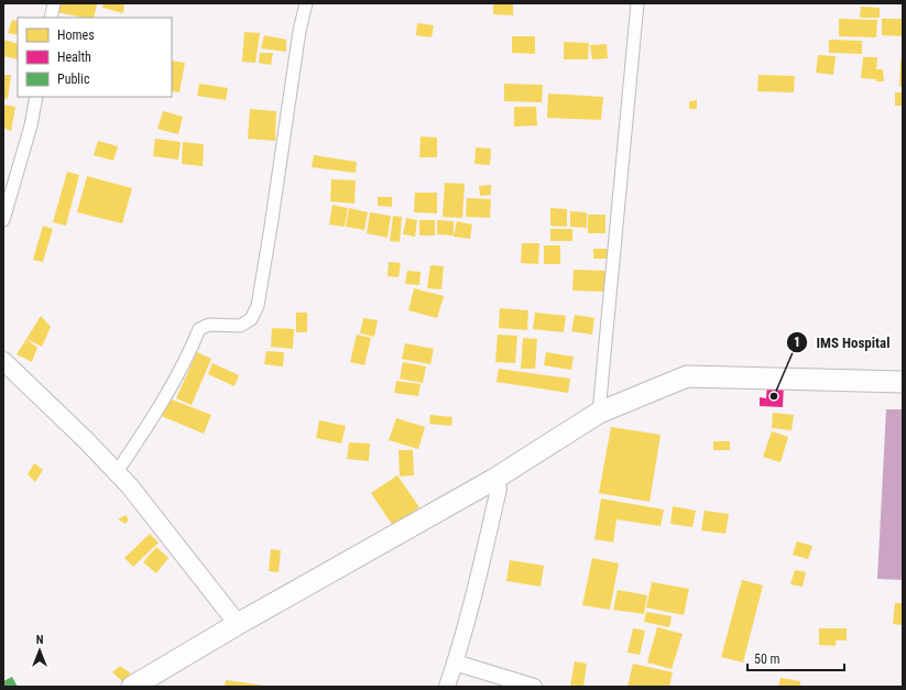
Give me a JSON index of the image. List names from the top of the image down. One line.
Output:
{"places":["IMS Hospital"],"legend":["Homes","Health","Public"],"scale_bar":"50 m","north":"top"}
